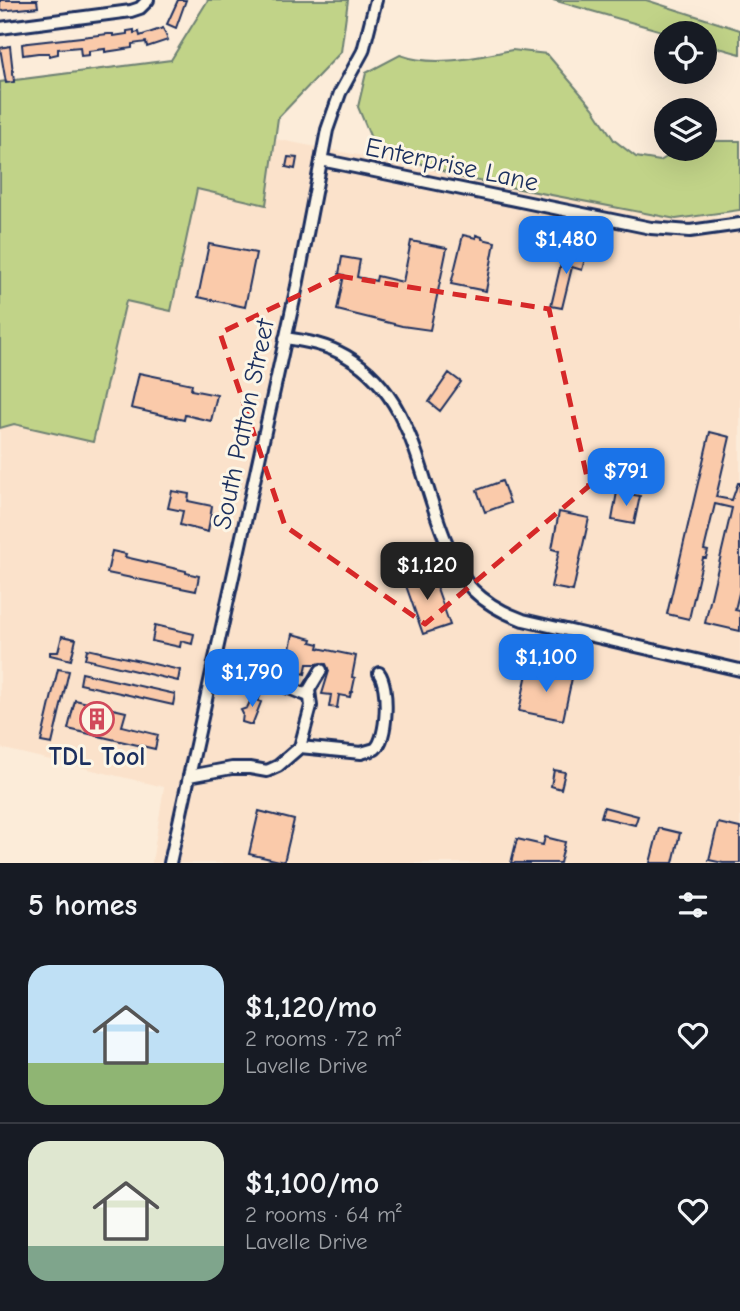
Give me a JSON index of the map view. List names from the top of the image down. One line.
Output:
{"streets":{"street":["Enterprise Lane","South Patton Street"]},"crossings":[["Enterprise Lane","South Patton Street"]],"places":{"building":["TDL Tool"]},"page":{"price":["$1,480","$791","$1,120","$1,100","$1,790"],"heading":"5 homes","list":[{"name":"$1,120/mo","note":"2 rooms · 72 m² · Lavelle Drive"},{"name":"$1,100/mo","note":"2 rooms · 64 m² · Lavelle Drive"}]}}
